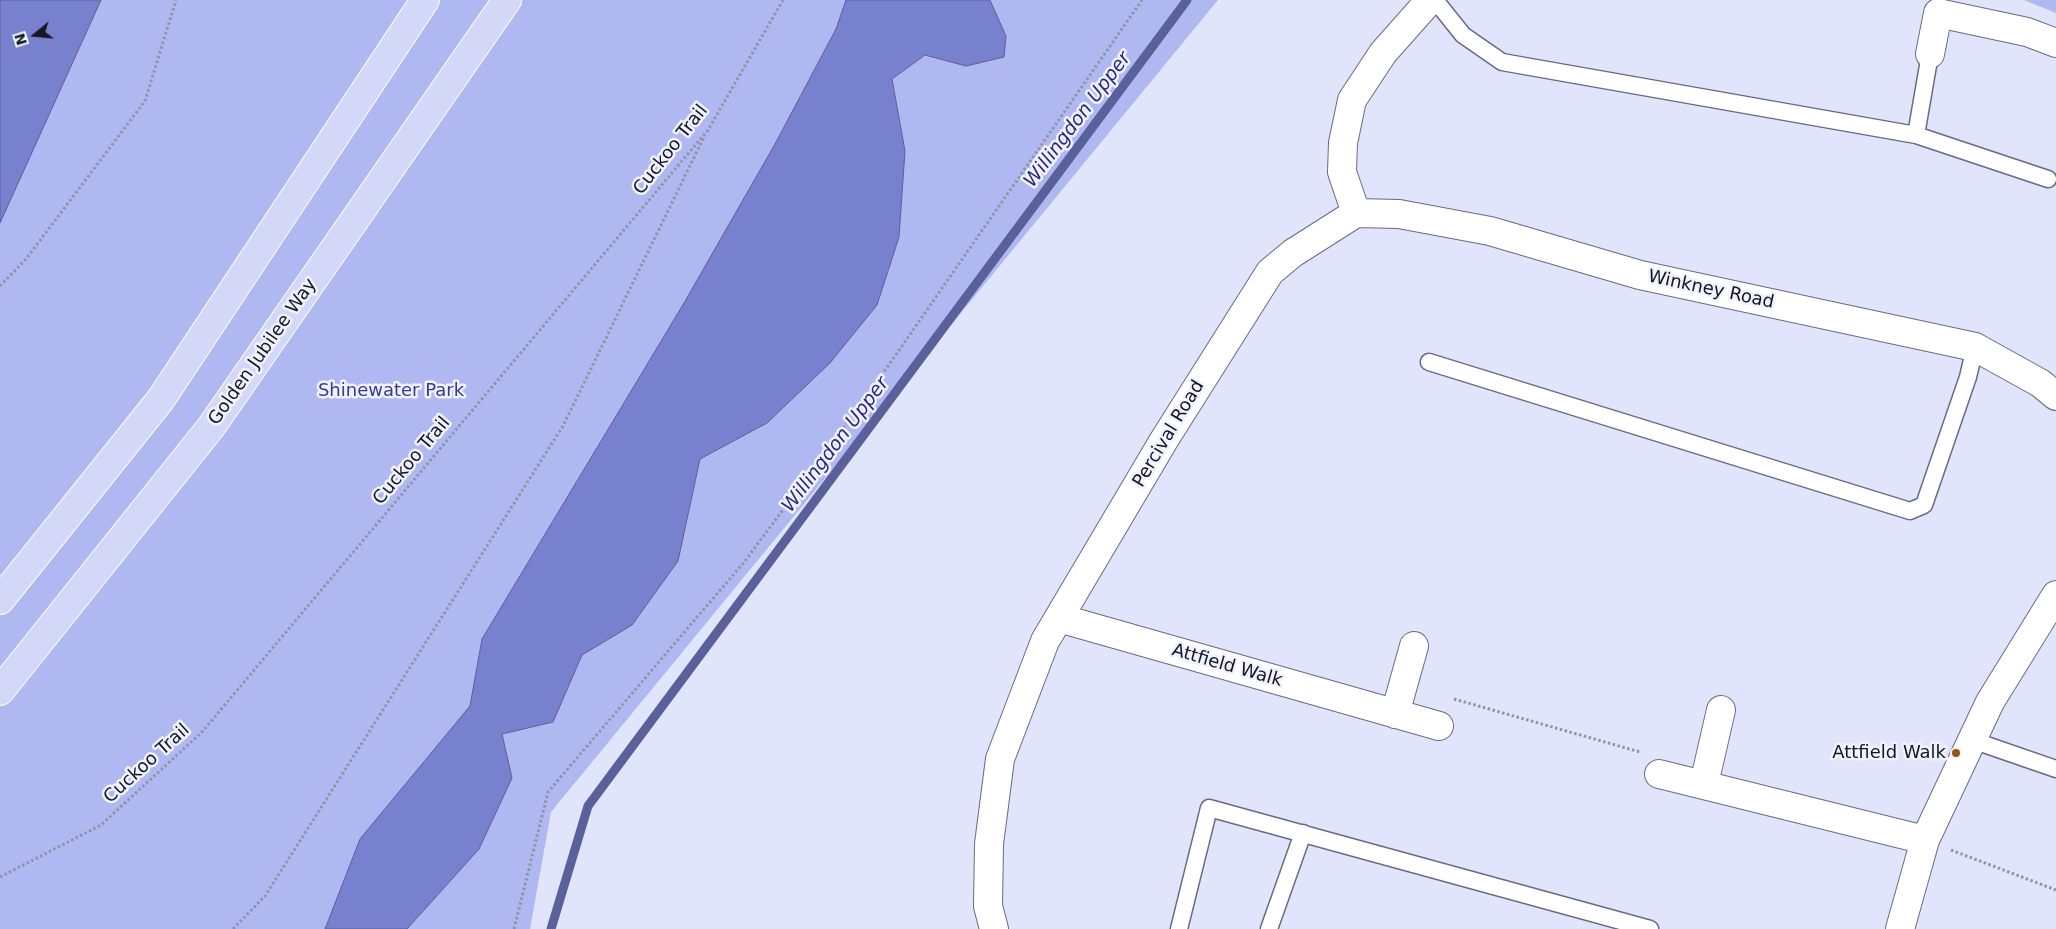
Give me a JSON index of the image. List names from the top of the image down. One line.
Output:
{"streets":{"highway":["Golden Jubilee Way"],"street":["Winkney Road","Percival Road","Attfield Walk"],"path":["Cuckoo Trail"]},"crossings":[["Winkney Road","Percival Road"],["Percival Road","Attfield Walk"]],"water":["Willingdon Upper"],"parks":["Shinewater Park"],"places":["Attfield Walk"],"north":"left"}
